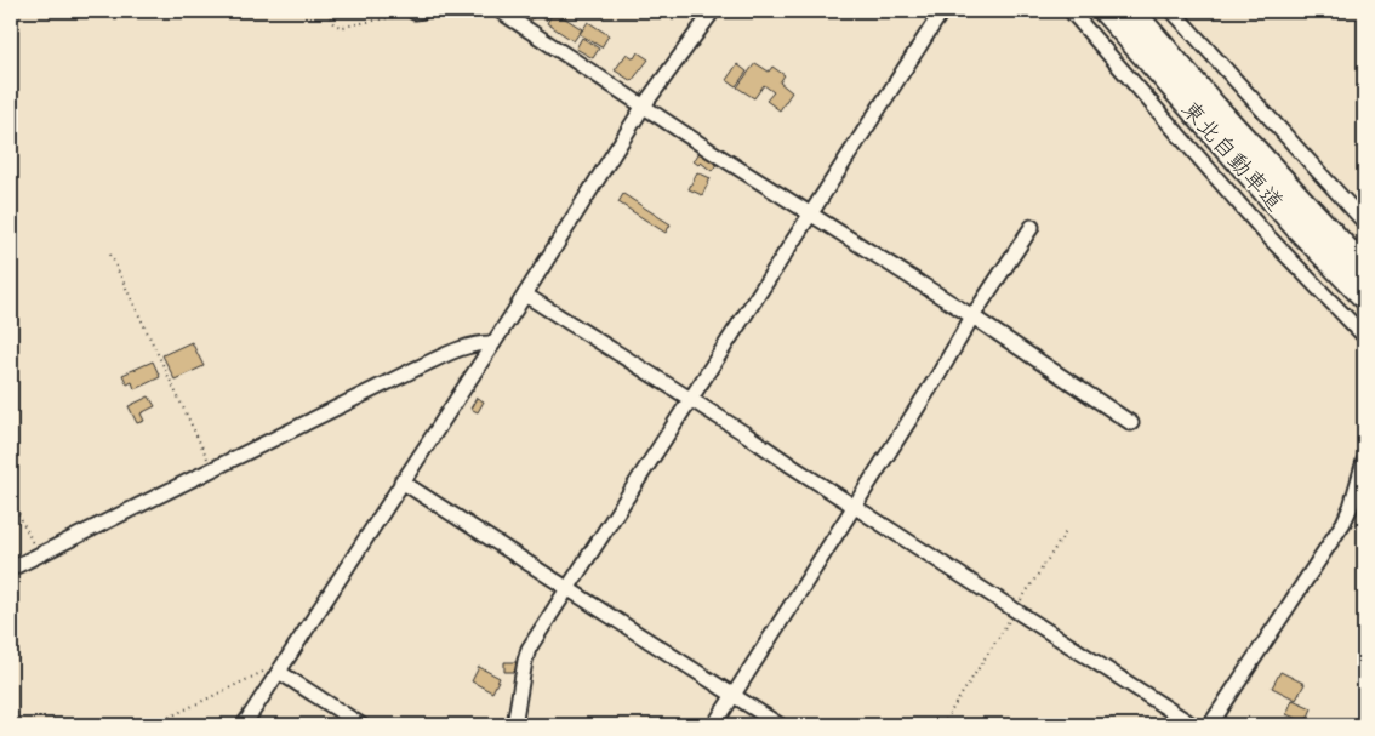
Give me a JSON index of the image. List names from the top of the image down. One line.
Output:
{"streets":{"highway":["東北自動車道"]}}
